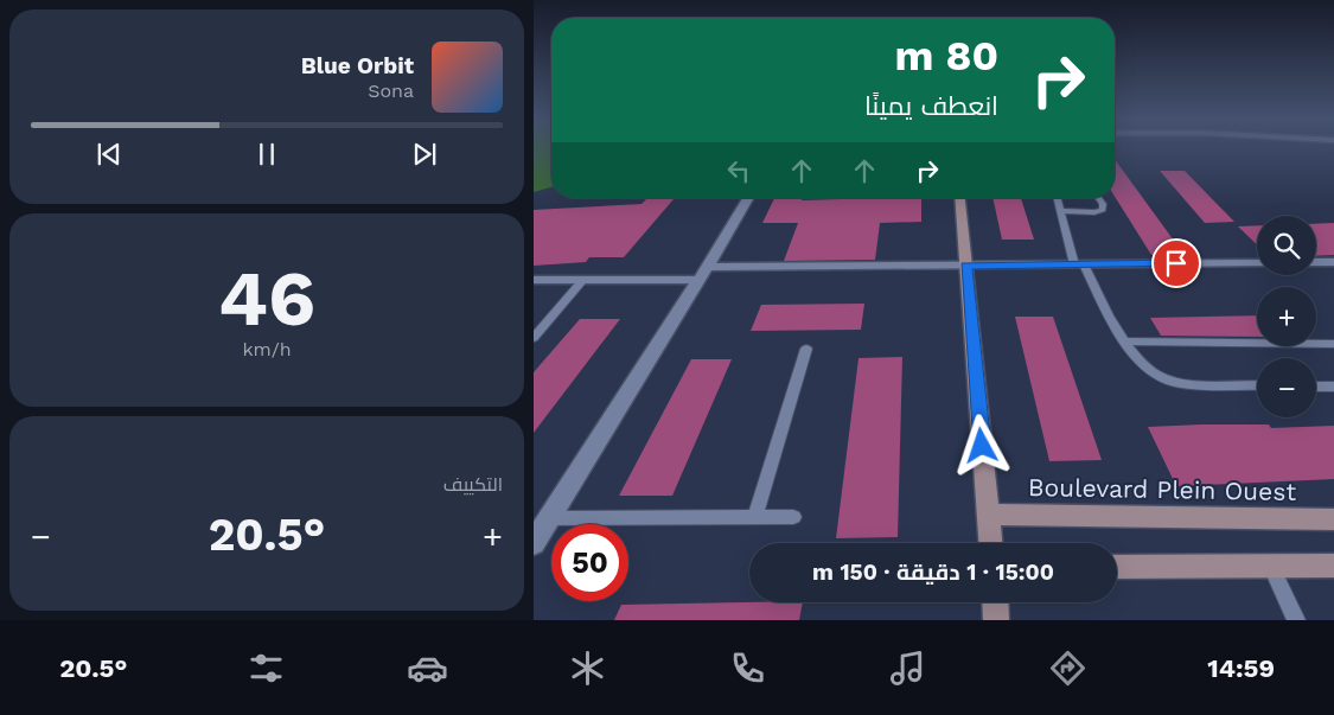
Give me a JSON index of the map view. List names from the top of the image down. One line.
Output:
{"streets":{"main road":["Boulevard Plein Ouest"]},"page":{"turn":["80 m","انعطف يمينًا"],"song":["Blue Orbit","Sona"],"tile":[["46","km/h"],"التكييف"],"map_buttons":["+","−"],"heat":["−","20.5°","+"],"limit":"50","trip":"15:00 · 1 دقيقة · 150 m","tabs":["14:59","20.5°"]}}
